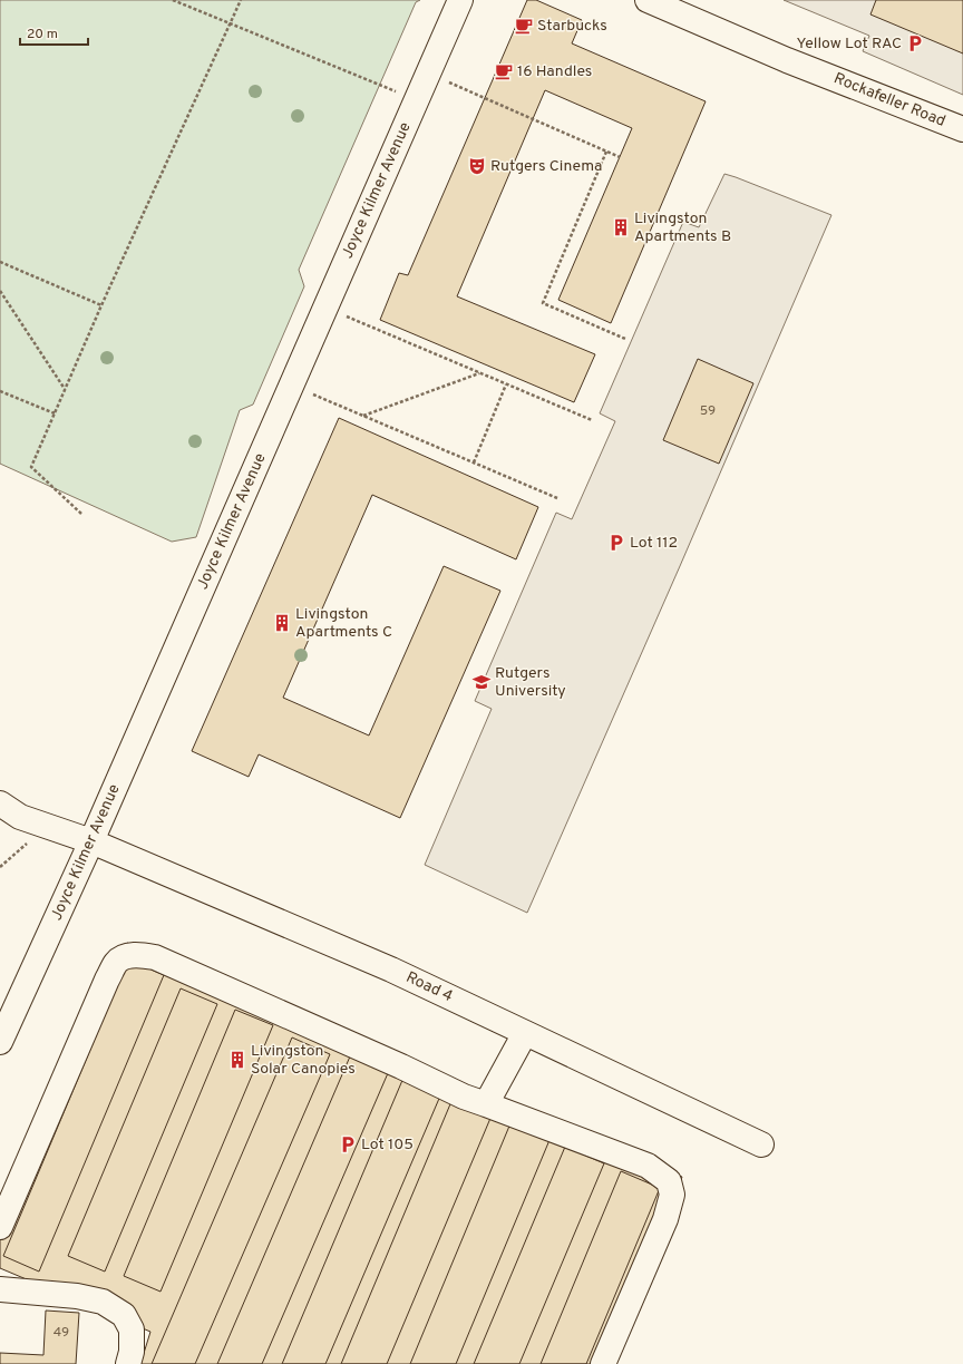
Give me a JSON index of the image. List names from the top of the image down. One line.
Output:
{"streets":{"street":["Rockafeller Road","Joyce Kilmer Avenue","Road 4"]},"crossings":[["Joyce Kilmer Avenue","Road 4"]],"places":{"cafe":["Starbucks","16 Handles"],"parking":["Yellow Lot RAC","Lot 112","Lot 105"],"theatre":["Rutgers Cinema"],"building":["Livingston Apartments B","Livingston Apartments C","Livingston Solar Canopies"],"school or university":["Rutgers University"]},"house_numbers":["59","49"],"scale_bar":"20 m"}
